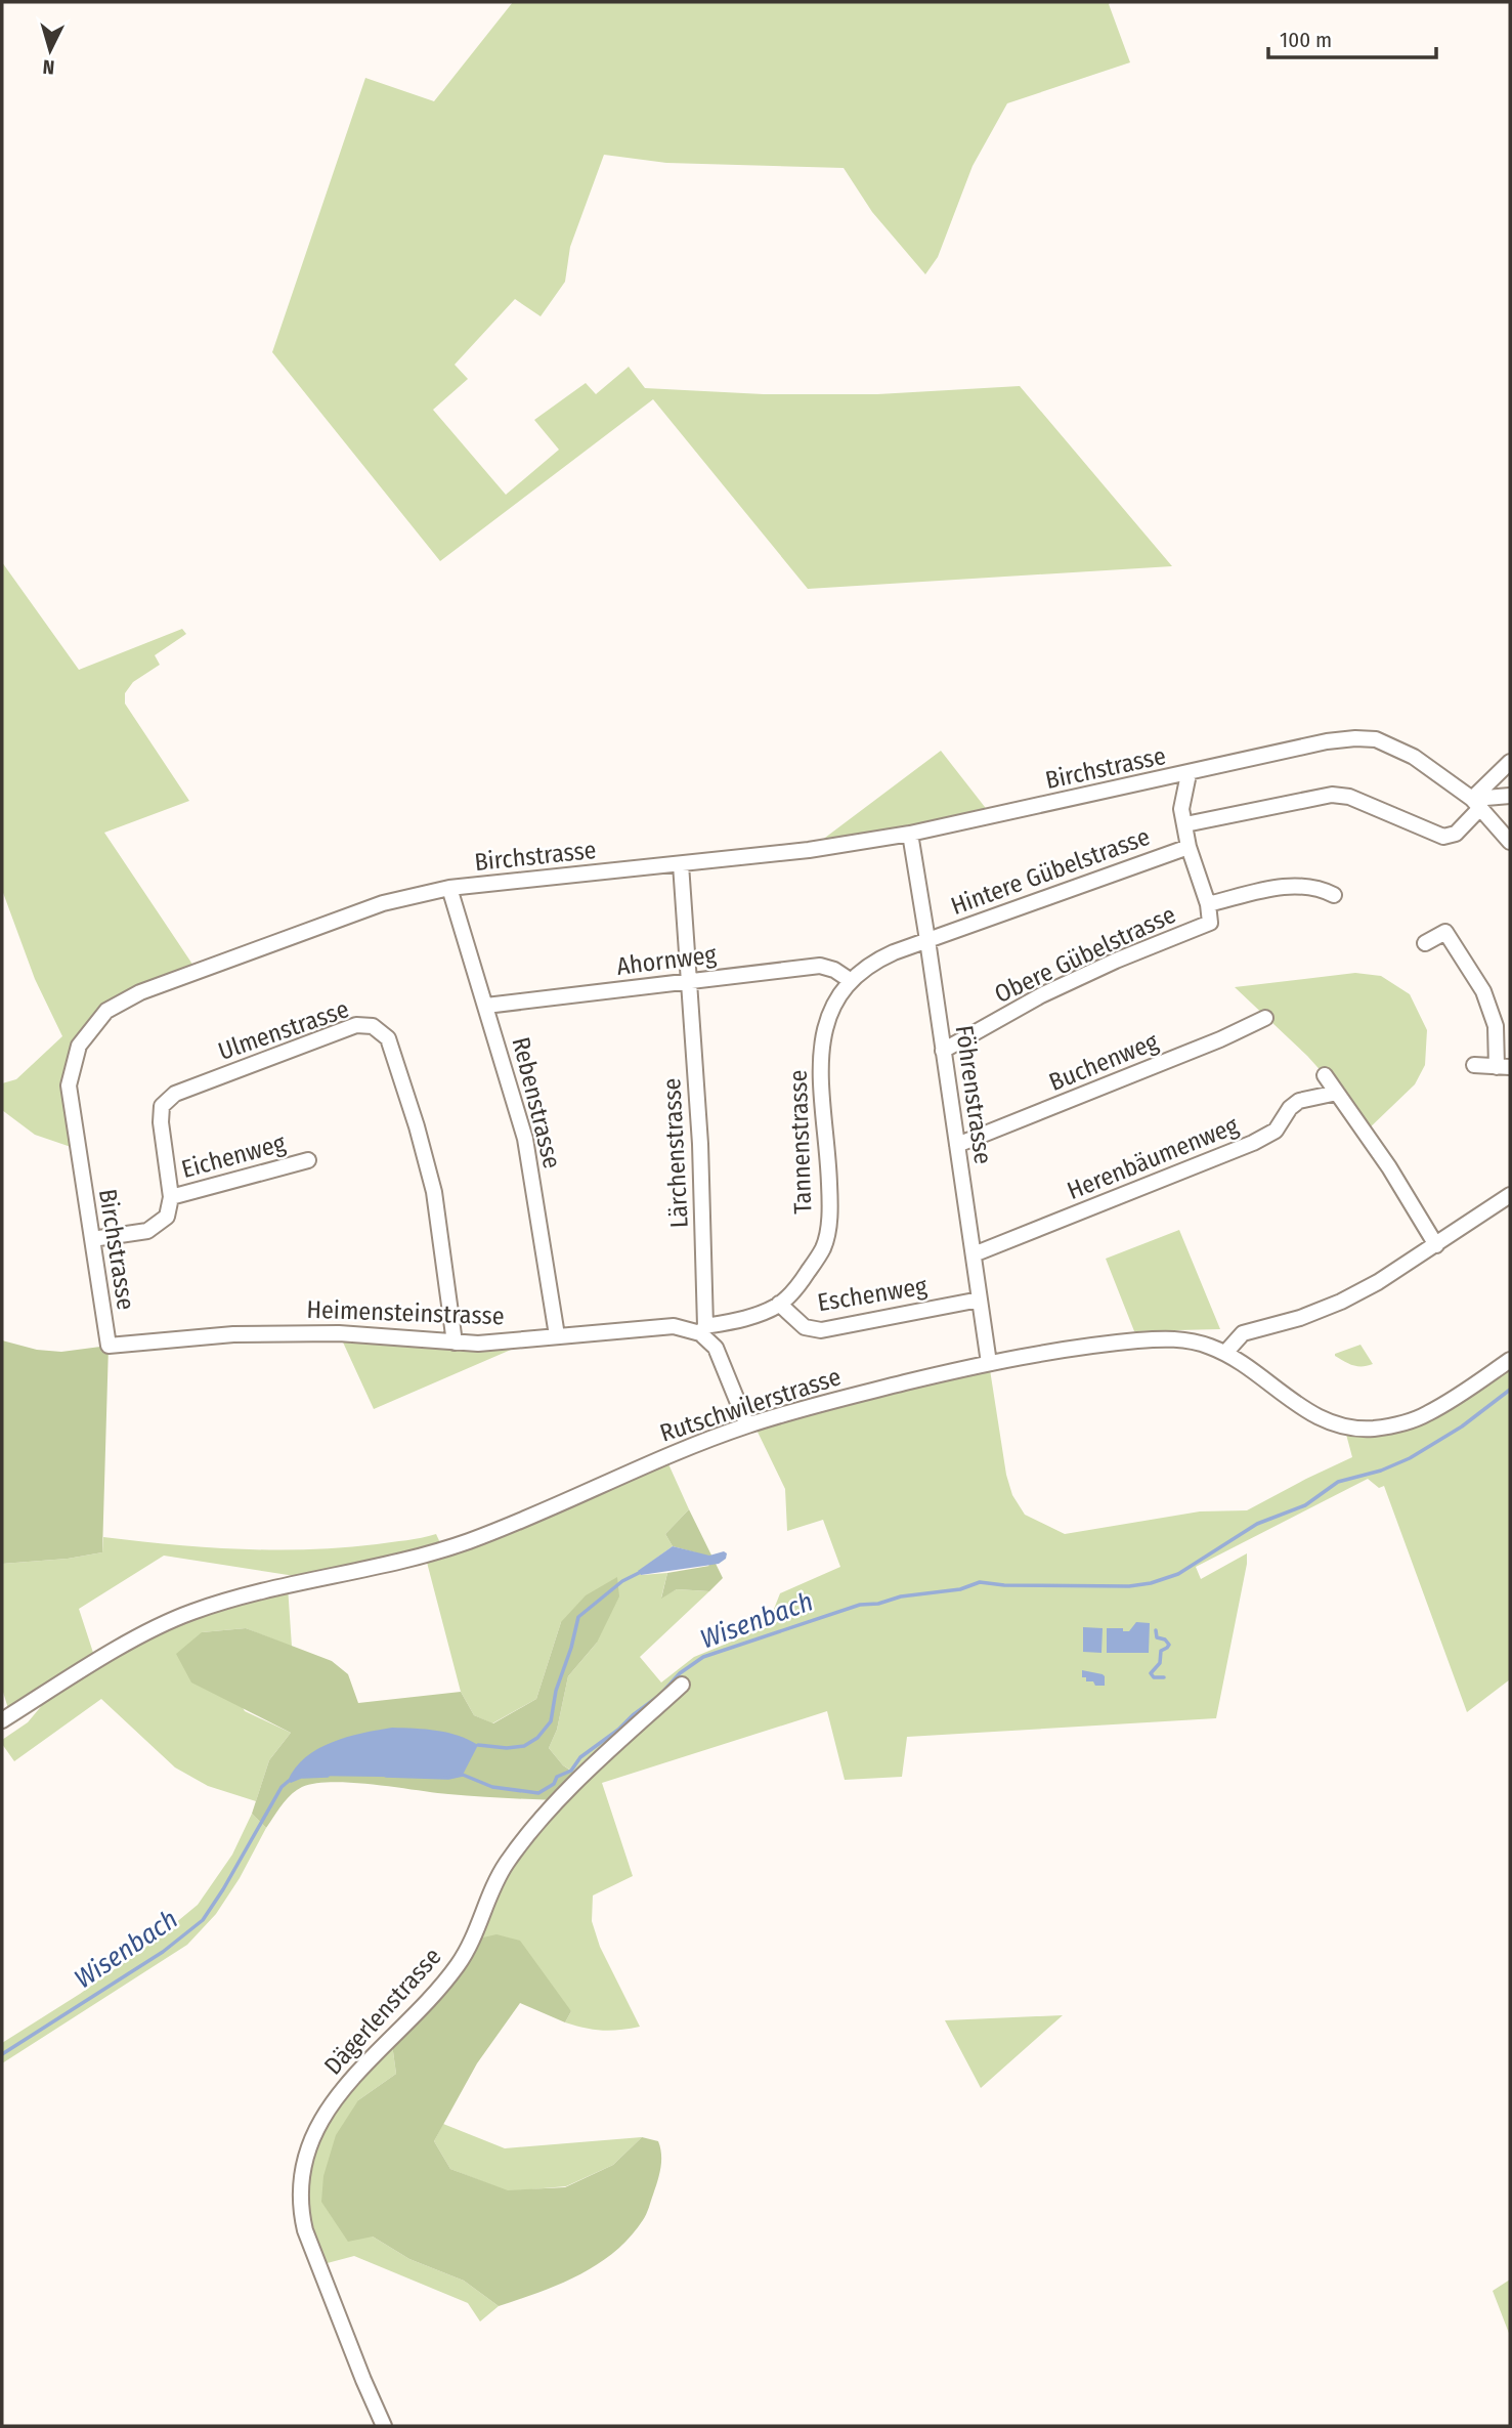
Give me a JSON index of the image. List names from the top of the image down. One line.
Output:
{"streets":{"street":["Birchstrasse","Hintere Gübelstrasse","Obere Gübelstrasse","Ahornweg","Ulmenstrasse","Buchenweg","Föhrenstrasse","Rebenstrasse","Tannenstrasse","Lärchenstrasse","Eichenweg","Herenbäumenweg","Eschenweg","Heimensteinstrasse","Rutschwilerstrasse","Dägerlenstrasse"]},"crossings":[["Birchstrasse","Föhrenstrasse"],["Birchstrasse","Rebenstrasse"],["Birchstrasse","Lärchenstrasse"],["Birchstrasse","Heimensteinstrasse"],["Hintere Gübelstrasse","Föhrenstrasse"],["Hintere Gübelstrasse","Tannenstrasse"],["Obere Gübelstrasse","Föhrenstrasse"],["Ahornweg","Rebenstrasse"],["Ahornweg","Tannenstrasse"],["Ahornweg","Lärchenstrasse"],["Ulmenstrasse","Eichenweg"],["Ulmenstrasse","Heimensteinstrasse"],["Buchenweg","Föhrenstrasse"],["Föhrenstrasse","Tannenstrasse"],["Föhrenstrasse","Herenbäumenweg"],["Föhrenstrasse","Eschenweg"],["Föhrenstrasse","Rutschwilerstrasse"],["Rebenstrasse","Heimensteinstrasse"],["Tannenstrasse","Lärchenstrasse"],["Tannenstrasse","Eschenweg"],["Tannenstrasse","Heimensteinstrasse"],["Lärchenstrasse","Heimensteinstrasse"]],"water":["Wisenbach"],"scale_bar":"100 m","north":"bottom"}
